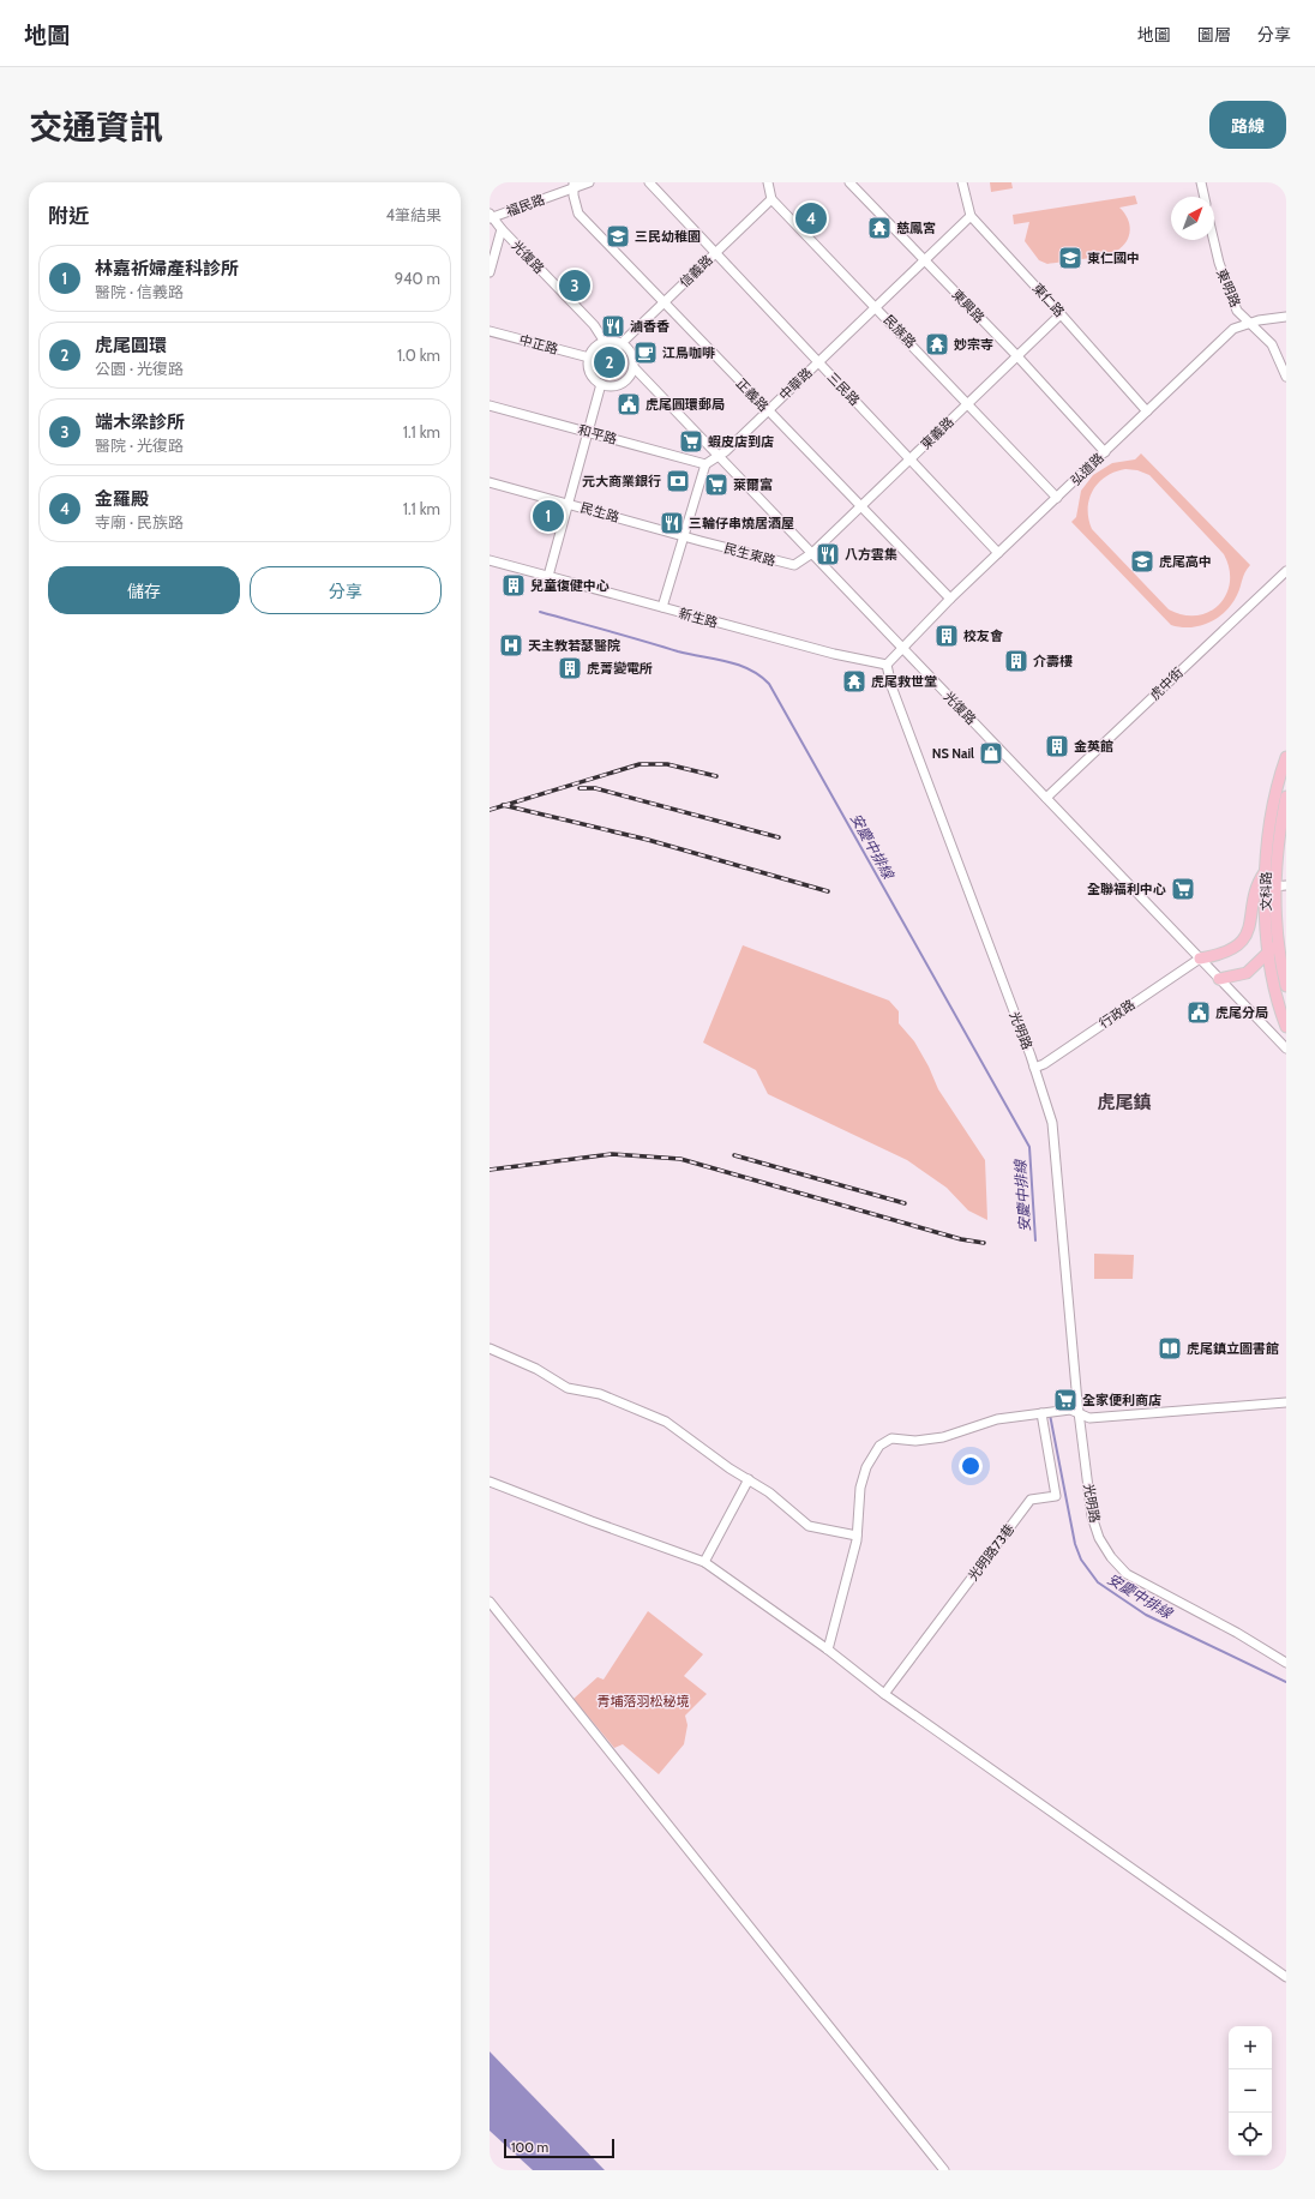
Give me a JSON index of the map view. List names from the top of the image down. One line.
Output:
{"streets":{"main road":["文科路"],"street":["福民路","光復路","信義路","東明路","東仁路","東興路","民族路","中正路","中華路","三民路","正義路","東義路","和平路","弘道路","民生路","民生東路","新生路","虎中街","行政路","光明路","光明路73巷"]},"crossings":[["福民路","光復路"],["福民路","正義路"],["光復路","信義路"],["光復路","中正路"],["光復路","中華路"],["光復路","東義路"],["光復路","弘道路"],["光復路","民生東路"],["光復路","虎中街"],["光復路","行政路"],["信義路","民族路"],["信義路","中正路"],["信義路","三民路"],["信義路","正義路"],["東明路","弘道路"],["東仁路","中華路"],["東仁路","東義路"],["東仁路","弘道路"],["東興路","中華路"],["東興路","東義路"],["東興路","弘道路"],["民族路","中華路"],["民族路","東義路"],["民族路","弘道路"],["中華路","三民路"],["中華路","正義路"],["中華路","和平路"],["三民路","東義路"],["三民路","弘道路"],["正義路","東義路"],["正義路","弘道路"],["東義路","民生東路"],["民生路","民生東路"],["新生路","光明路"],["行政路","光明路"]],"districts":["虎尾鎮"],"water":["安慶中排線"],"parks":["青埔落羽松秘境"],"places":{"temple":["慈鳳宮","妙宗寺","虎尾救世堂"],"school or university":["三民幼稚園","東仁國中","虎尾高中"],"restaurant":["滷香香","三輪仔串燒居酒屋","八方雲集"],"cafe":["江鳥咖啡"],"public building":["虎尾圓環郵局","虎尾分局"],"supermarket":["蝦皮店到店","萊爾富","全聯福利中心","全家便利商店"],"bank":["元大商業銀行"],"building":["兒童復健中心","校友會","介壽樓","虎菁變電所","金英館"],"hospital":["天主教若瑟醫院"],"shop":["NS Nail"],"library":["虎尾鎮立圖書館"]},"scale_bar":"100 m","north":"top right","page":{"header":"地圖","nav":["地圖","圖層","分享"],"title":"交通資訊","buttons":["路線",["儲存","分享"]],"heading":["附近","4筆結果"],"pins":["4","3","2","1"],"list":[{"mark":"1","name":"林嘉祈婦產科診所","note":"醫院 · 信義路","value":"940 m"},{"mark":"2","name":"虎尾圓環","note":"公園 · 光復路","value":"1.0 km"},{"mark":"3","name":"端木梁診所","note":"醫院 · 光復路","value":"1.1 km"},{"mark":"4","name":"金羅殿","note":"寺廟 · 民族路","value":"1.1 km"}],"map_buttons":["+","−"],"scale":"100 m"}}
